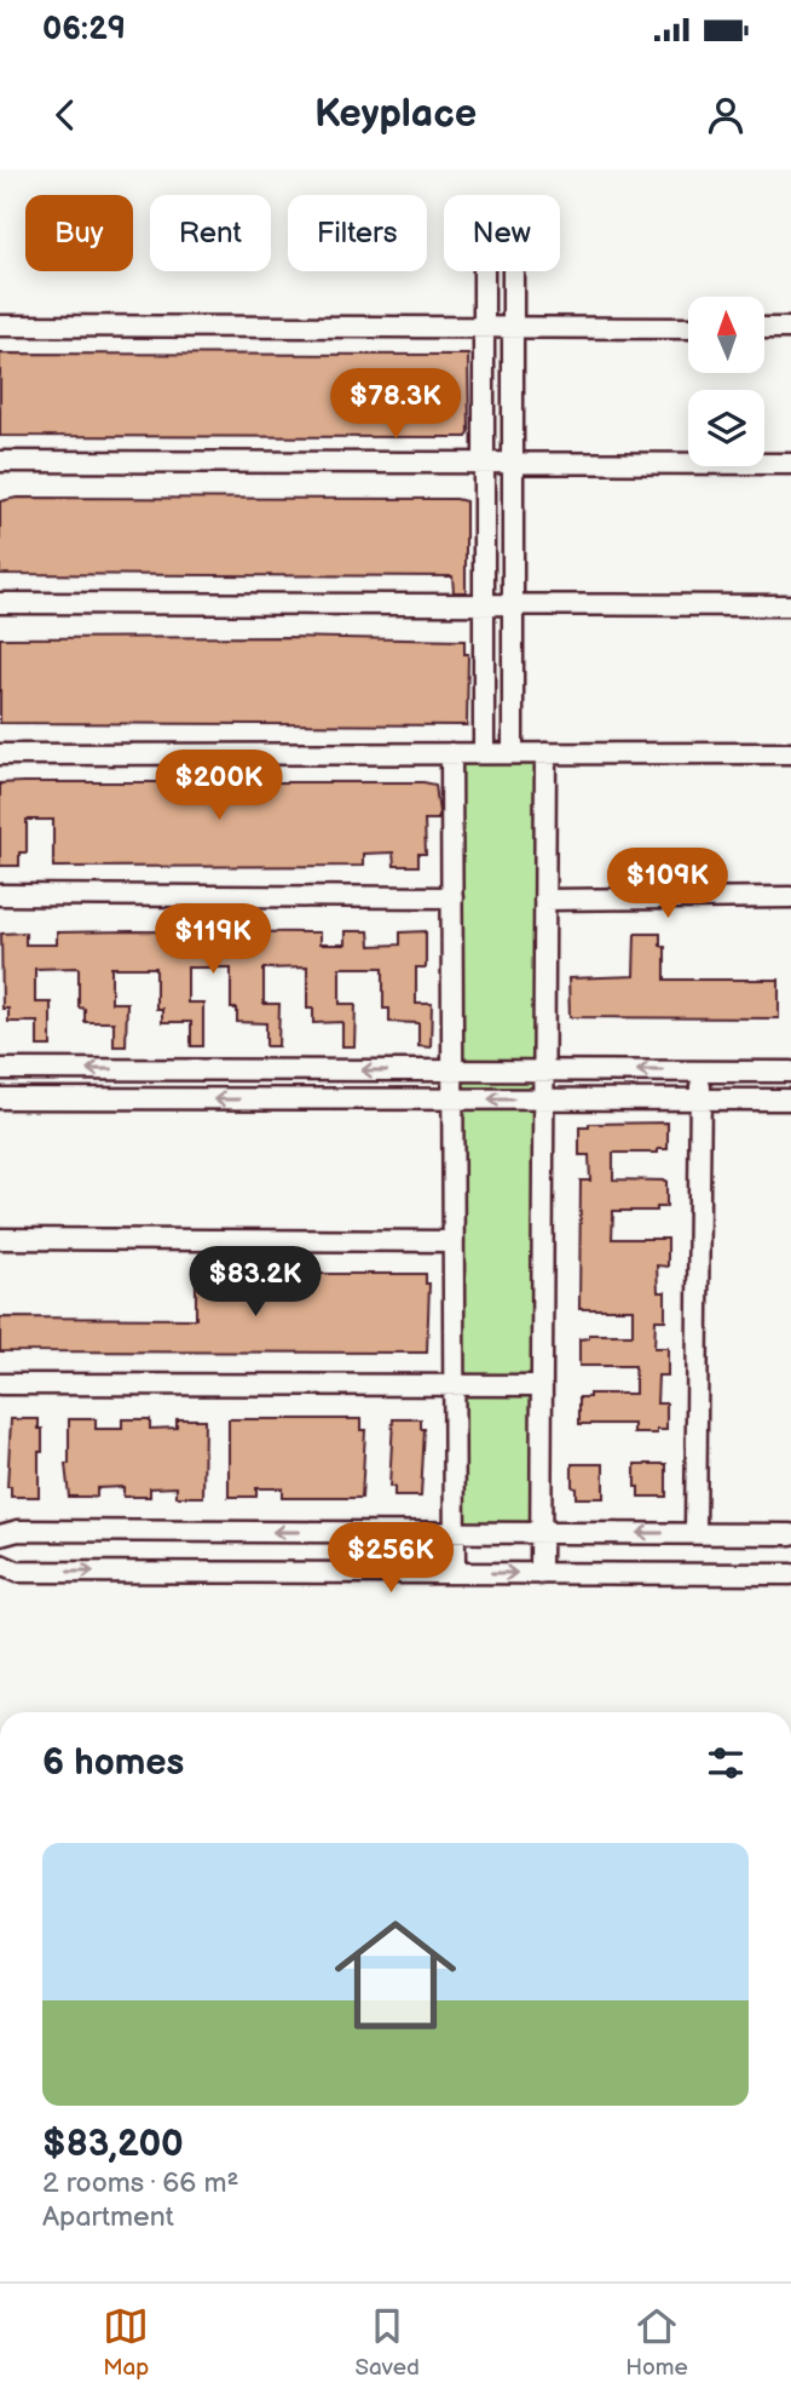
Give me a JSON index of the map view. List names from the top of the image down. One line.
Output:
{"north":"top","page":{"status":"06:29","header":"Keyplace","chip":["Buy","Rent","Filters","New"],"price":["$78.3K","$200K","$109K","$119K","$83.2K","$256K"],"heading":"6 homes","list":[{"name":"$83,200","note":"2 rooms · 66 m² · Apartment"}],"tabs":["Map","Saved","Home"]}}
